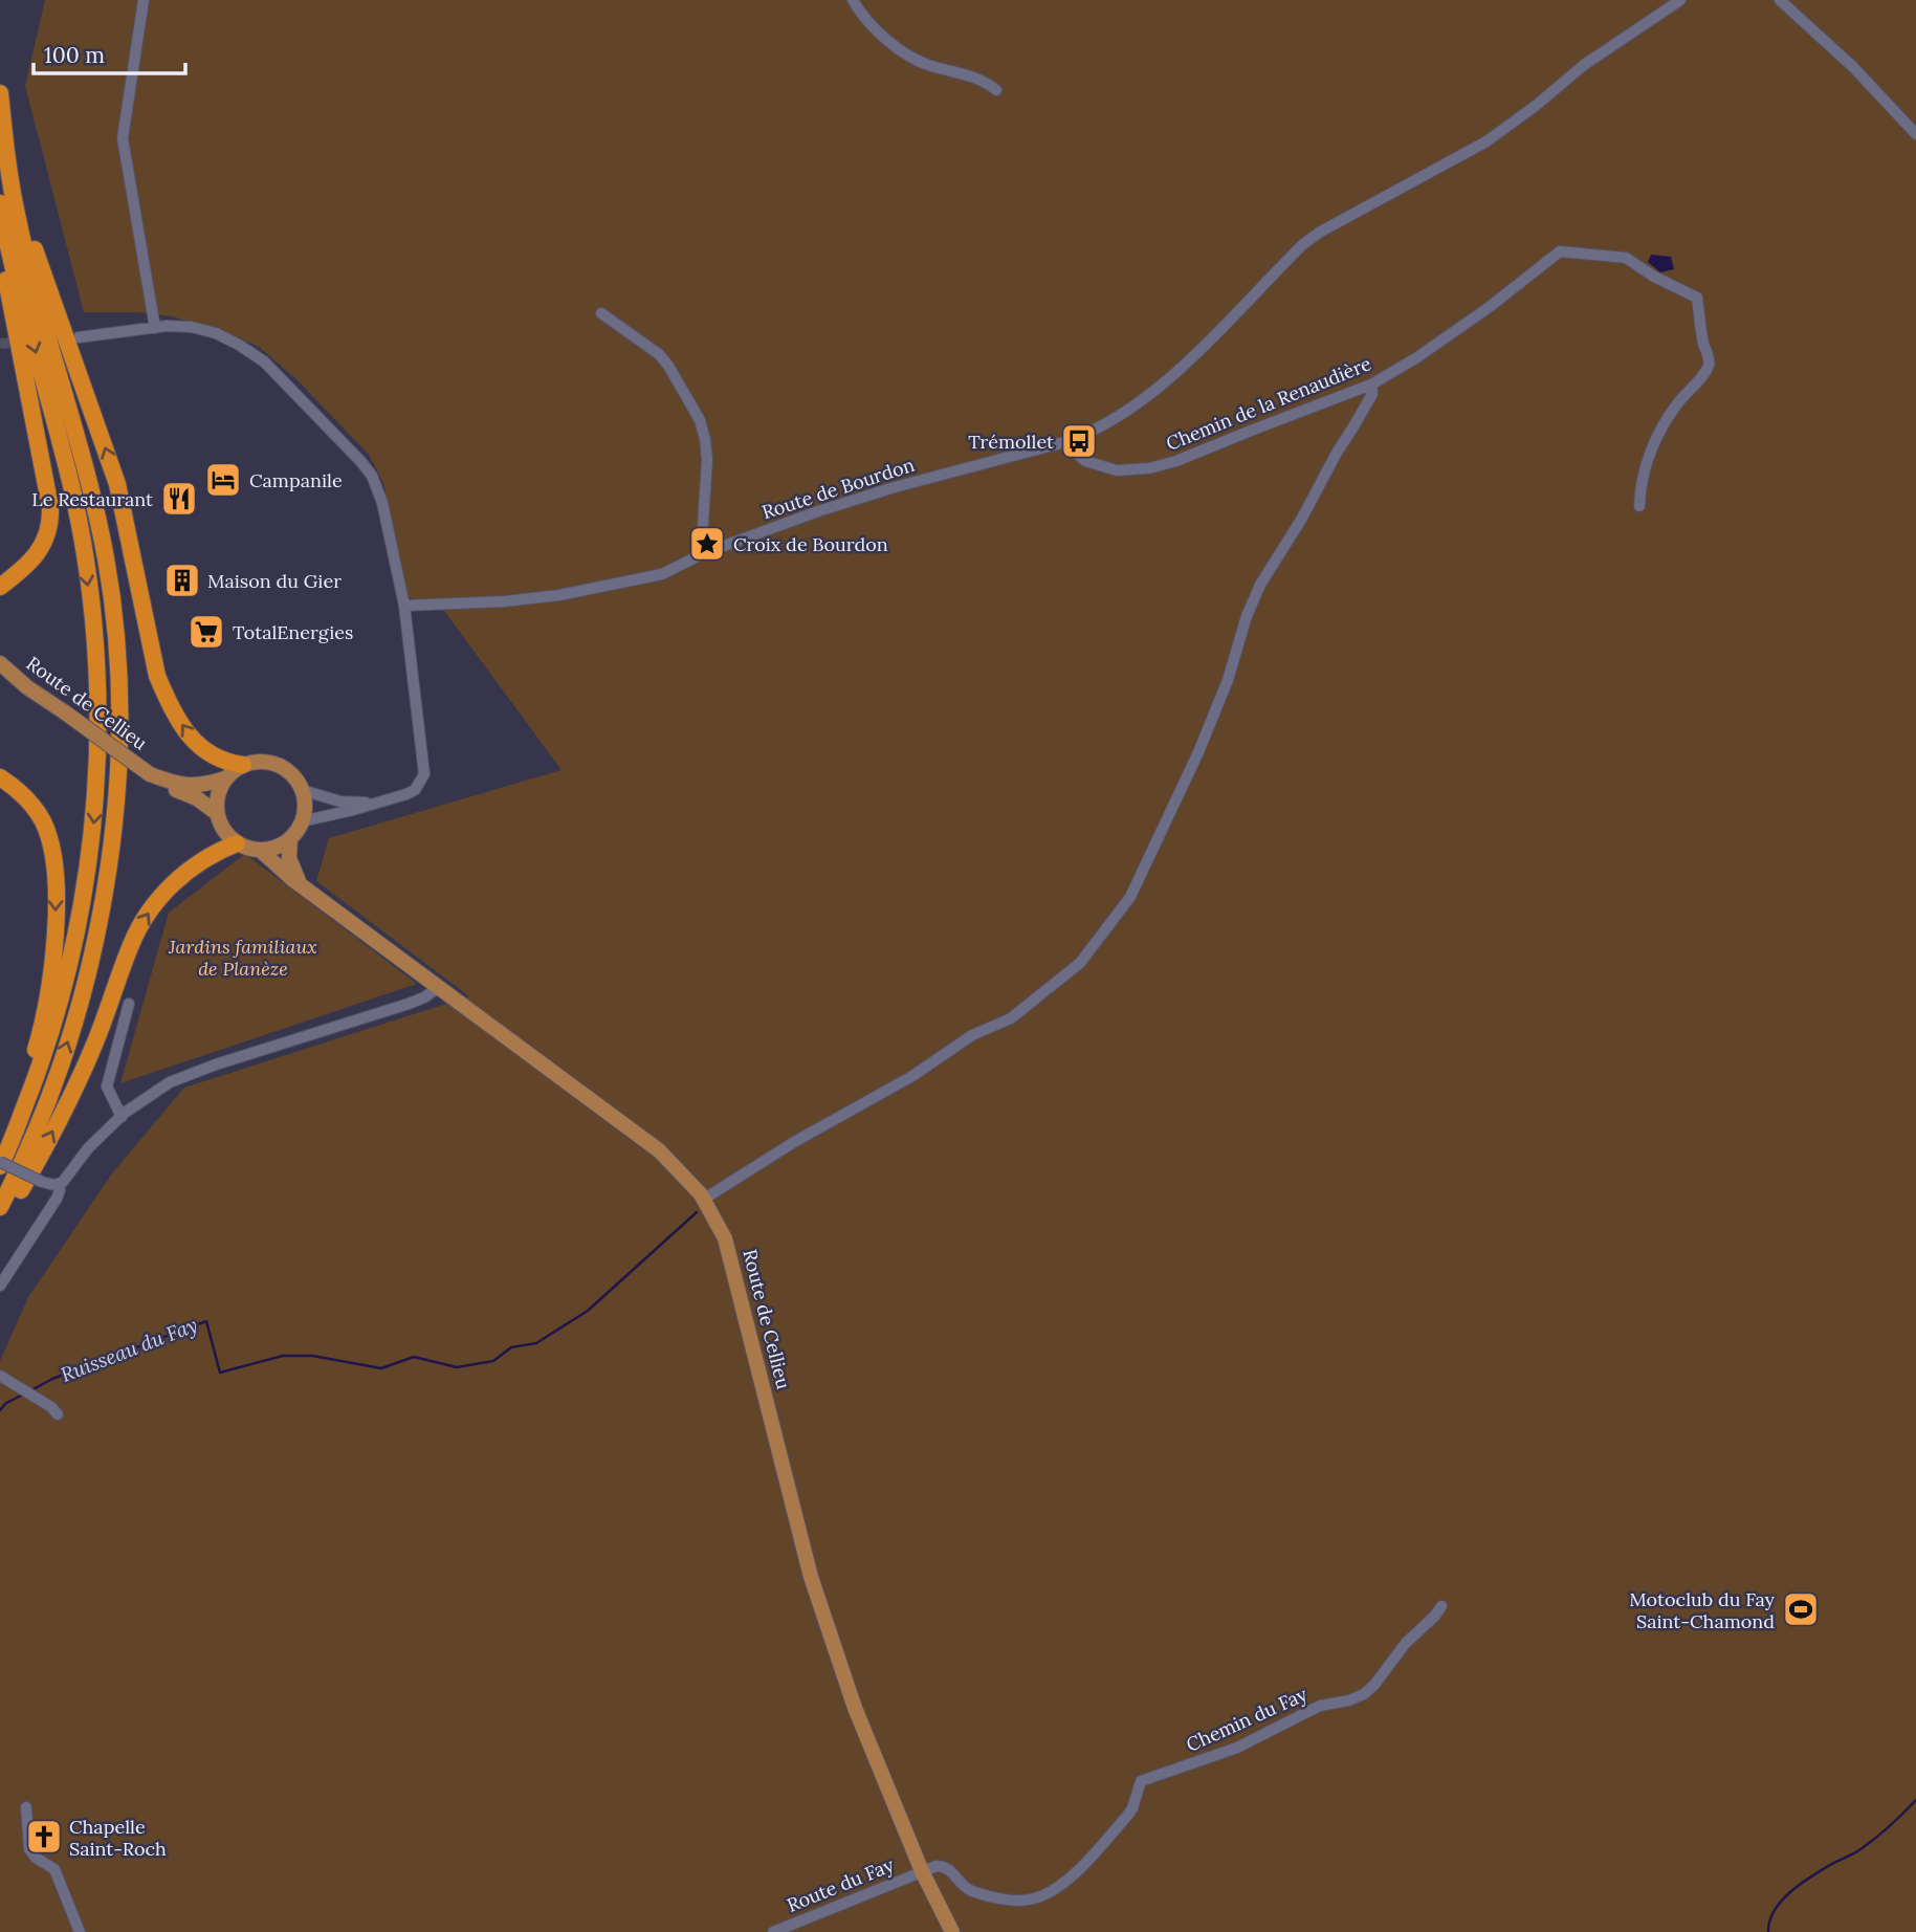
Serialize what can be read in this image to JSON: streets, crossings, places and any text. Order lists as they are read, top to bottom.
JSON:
{
  "streets": {
    "main road": ["Route de Cellieu"],
    "street": [
      "Chemin de la Renaudière",
      "Route de Bourdon",
      "Chemin du Fay",
      "Route du Fay"
    ]
  },
  "crossings": [
    ["Chemin de la Renaudière", "Route de Bourdon"],
    ["Route de Cellieu", "Chemin du Fay"],
    ["Route de Cellieu", "Route du Fay"],
    ["Chemin du Fay", "Route du Fay"]
  ],
  "water": ["Ruisseau du Fay"],
  "parks": ["Jardins familiaux de Planèze"],
  "places": {
    "bus stop": ["Trémollet"],
    "hotel": ["Campanile"],
    "restaurant": ["Le Restaurant"],
    "place": ["Croix de Bourdon"],
    "building": ["Maison du Gier"],
    "supermarket": ["TotalEnergies"],
    "sports": ["Motoclub du Fay Saint-Chamond"],
    "church": ["Chapelle Saint-Roch"]
  },
  "scale_bar": "100 m"
}
